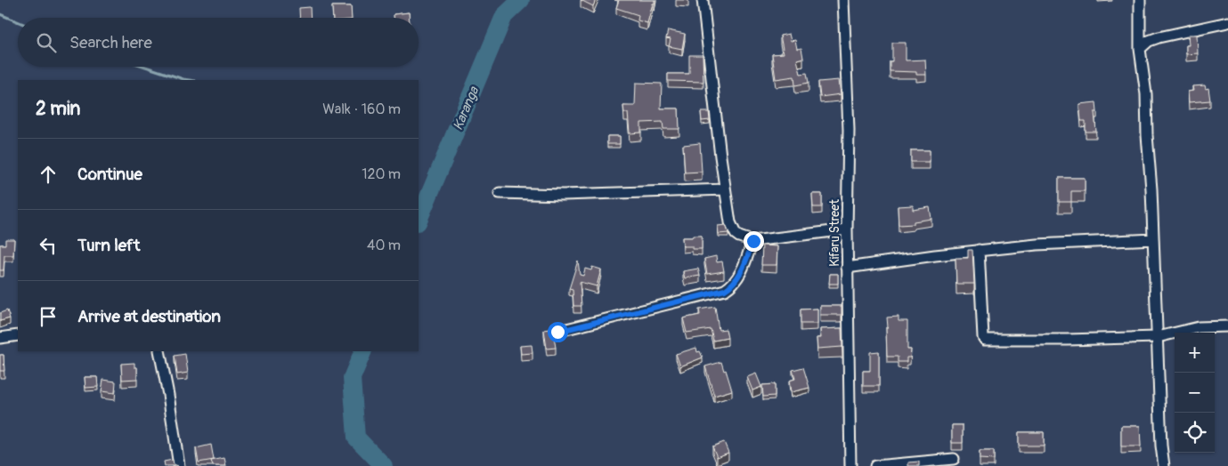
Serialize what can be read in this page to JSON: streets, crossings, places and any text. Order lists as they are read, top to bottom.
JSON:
{
  "streets": {
    "street": ["Kifaru Street"]
  },
  "water": ["Karanga"],
  "page": {
    "search": "Search here",
    "heading": ["2 min", "Walk · 160 m"],
    "list": [
      ["Continue", "120 m"],
      ["Turn left", "40 m"],
      "Arrive at destination"
    ],
    "map_buttons": ["+", "−"]
  }
}
